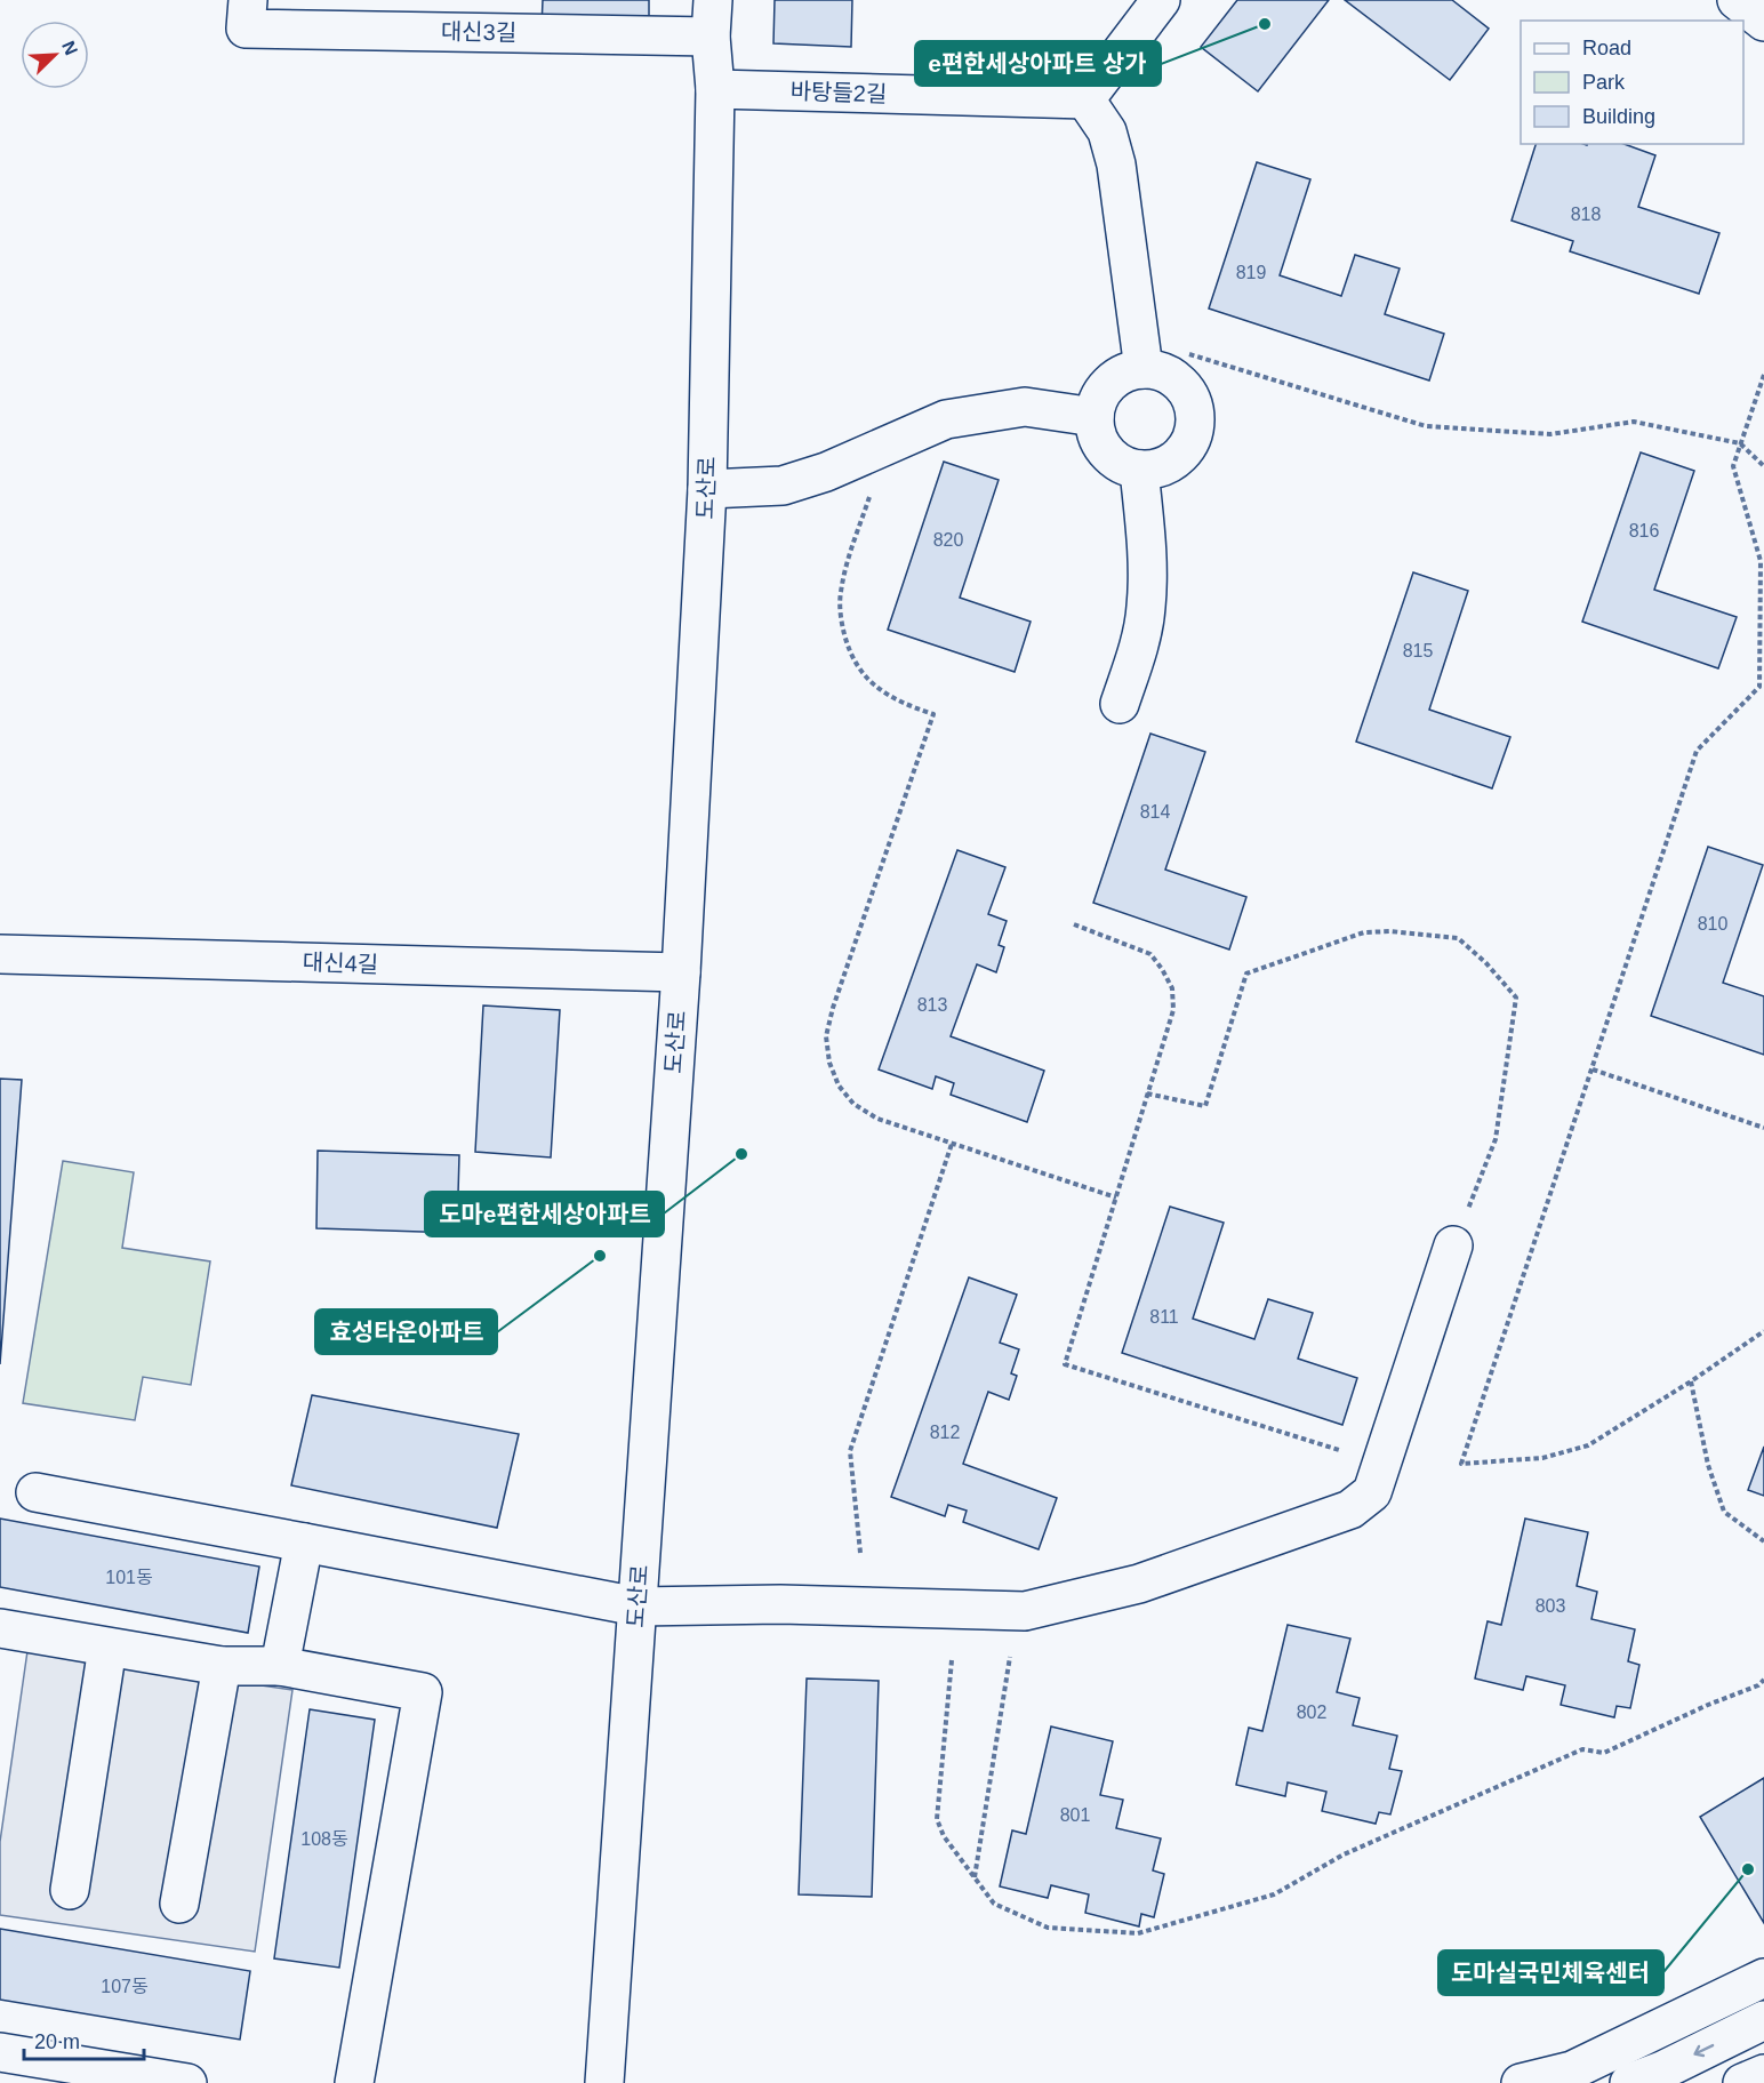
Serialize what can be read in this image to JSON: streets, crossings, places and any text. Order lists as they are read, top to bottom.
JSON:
{
  "streets": {
    "main road": [
      "대신3길",
      "바탕들2길",
      "도산로",
      "대신4길"
    ]
  },
  "crossings": [
    ["대신3길", "도산로"],
    ["바탕들2길", "도산로"],
    ["도산로", "대신4길"]
  ],
  "places": [
    "e편한세상아파트 상가",
    "도마e편한세상아파트",
    "효성타운아파트",
    "도마실국민체육센터"
  ],
  "house_numbers": [
    "818",
    "819",
    "816",
    "820",
    "815",
    "814",
    "810",
    "813",
    "811",
    "812",
    "101동",
    "803",
    "802",
    "801",
    "108동",
    "107동"
  ],
  "legend": ["Road", "Park", "Building"],
  "scale_bar": "20 m",
  "north": "top right"
}
